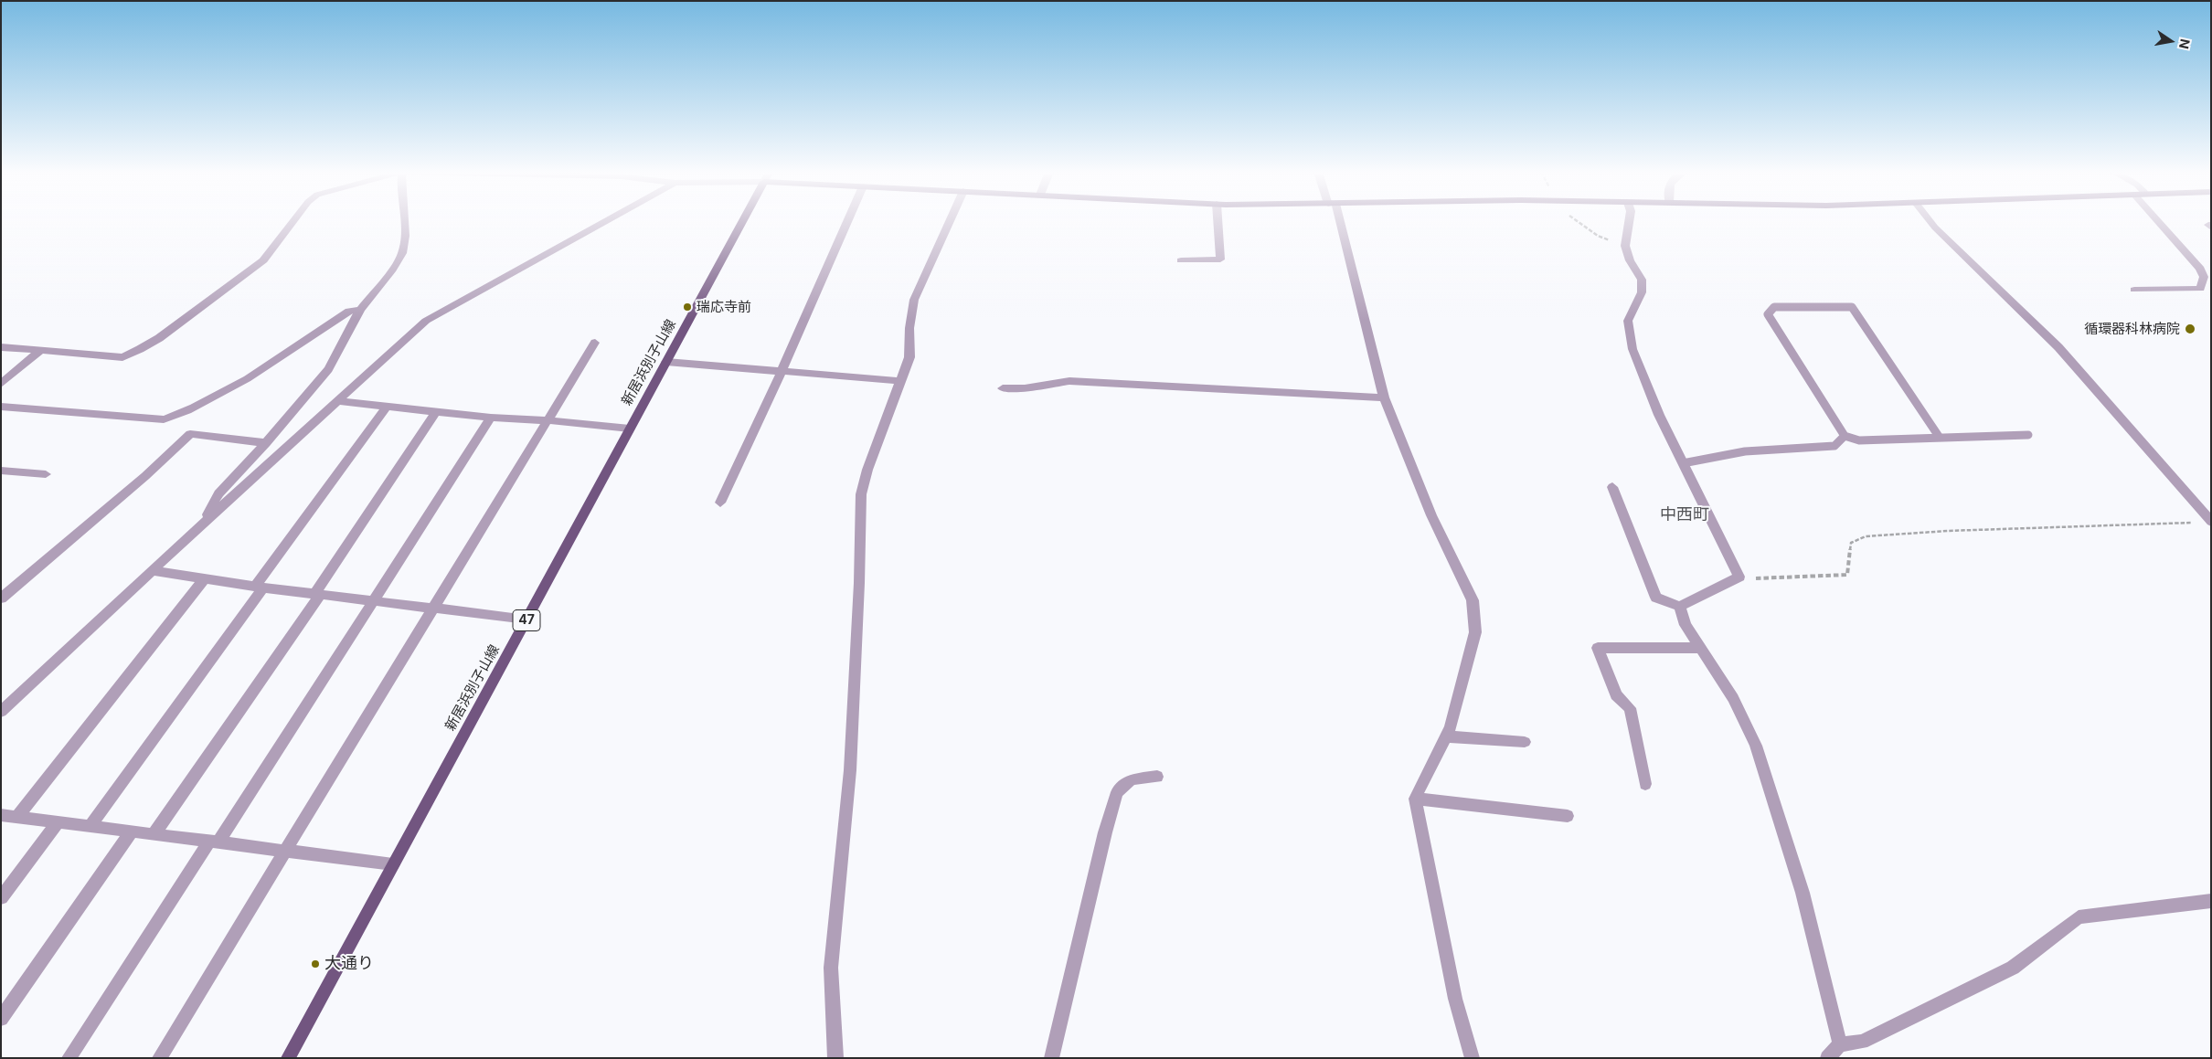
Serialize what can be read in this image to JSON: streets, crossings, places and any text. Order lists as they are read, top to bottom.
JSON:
{
  "streets": {
    "main road": ["新居浜別子山線", "47"]
  },
  "districts": ["中西町"],
  "places": ["瑞応寺前", "循環器科林病院", "大通り"],
  "north": "right"
}
